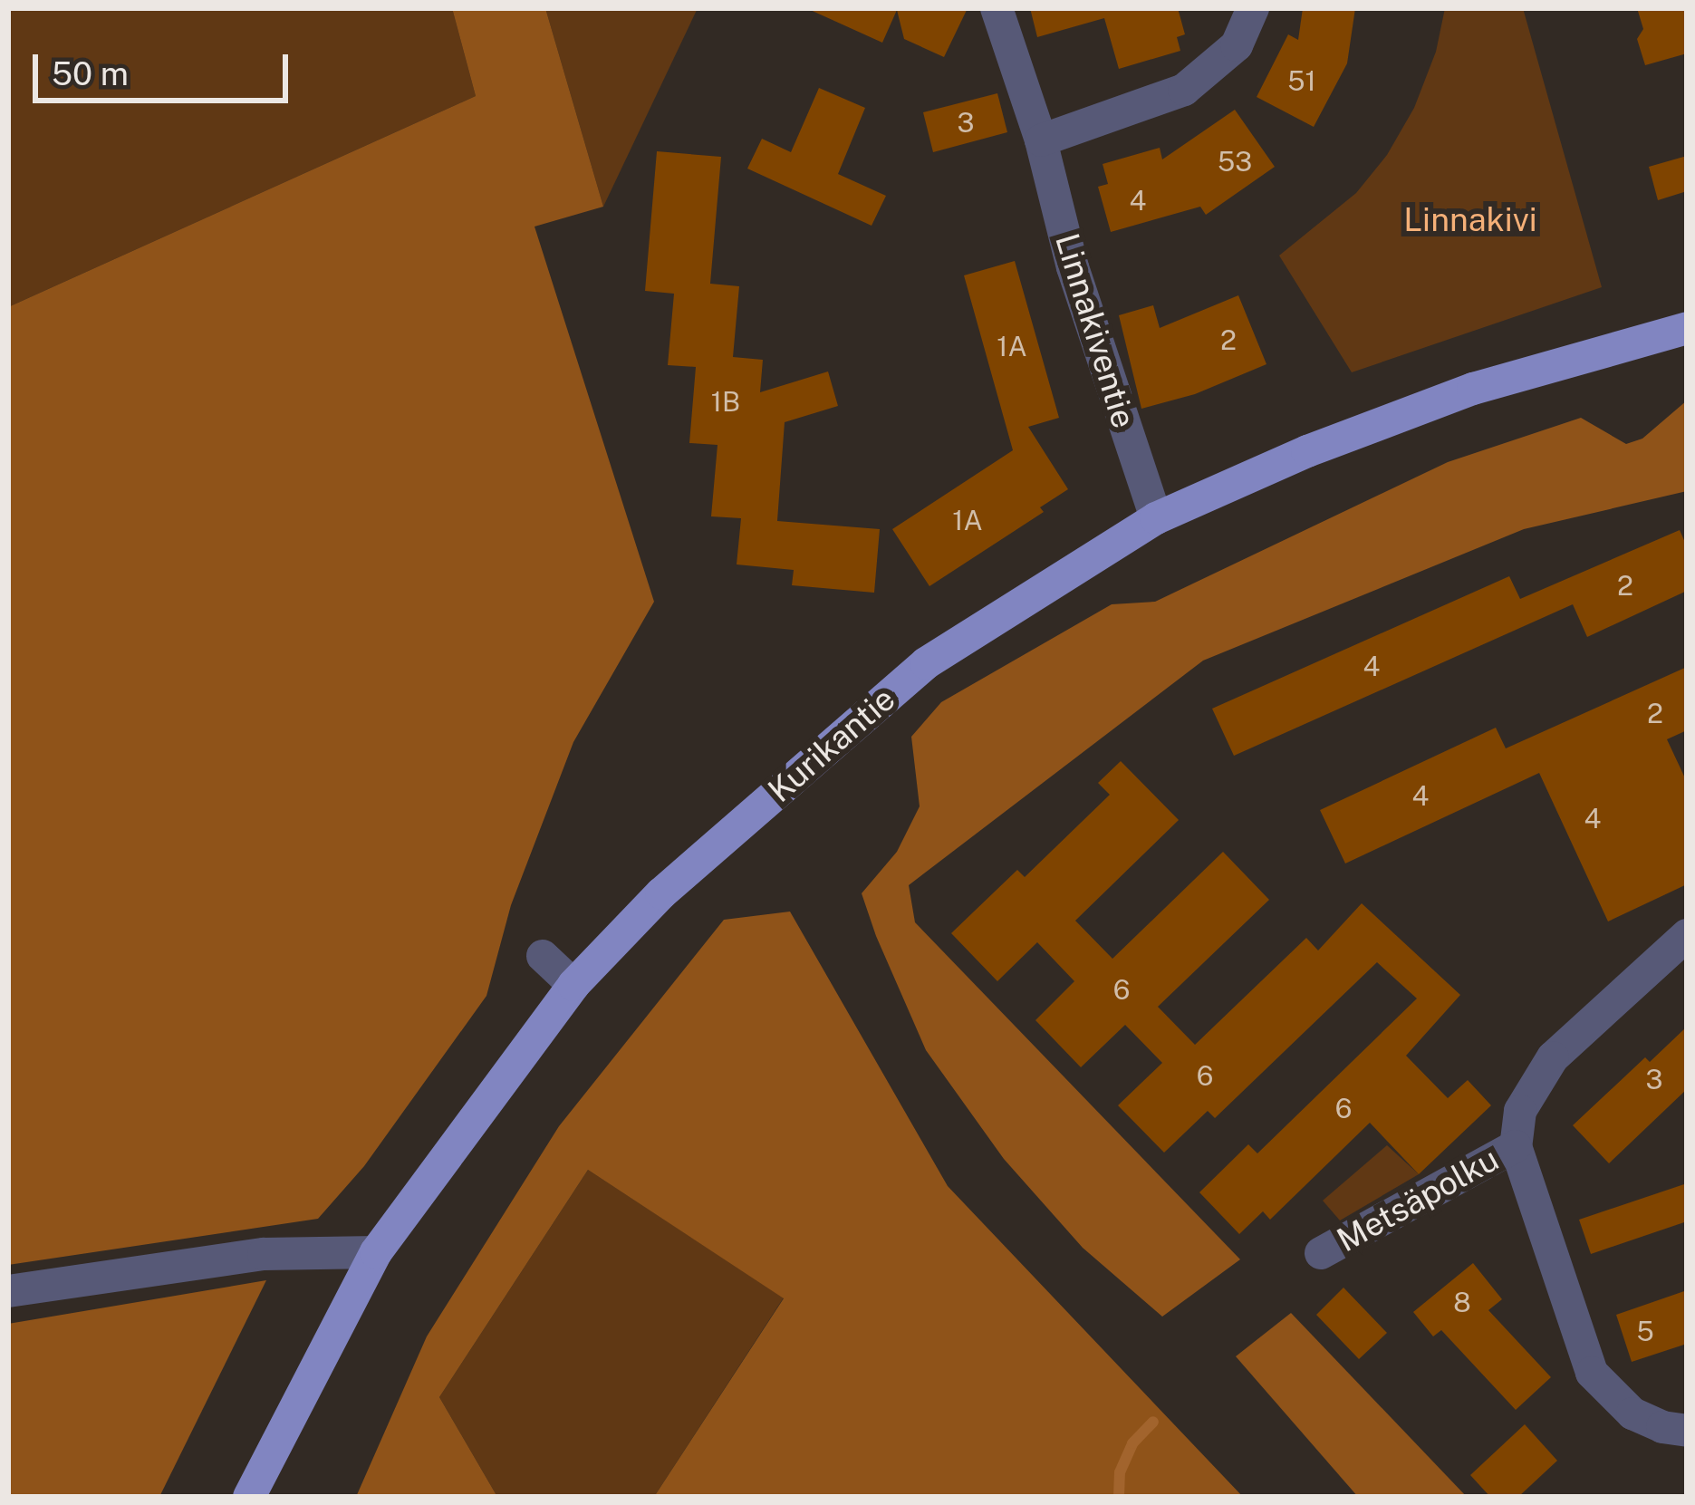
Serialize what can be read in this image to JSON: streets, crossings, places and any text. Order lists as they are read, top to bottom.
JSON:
{
  "streets": {
    "main road": ["Kurikantie"],
    "street": ["Linnakiventie", "Metsäpolku"]
  },
  "crossings": [
    ["Linnakiventie", "Kurikantie"]
  ],
  "parks": ["Linnakivi"],
  "house_numbers": [
    "51",
    "3",
    "53",
    "4",
    "2",
    "1A",
    "1B",
    "1A",
    "2",
    "4",
    "2",
    "4",
    "4",
    "6",
    "6",
    "3",
    "6",
    "8",
    "5"
  ],
  "scale_bar": "50 m"
}
